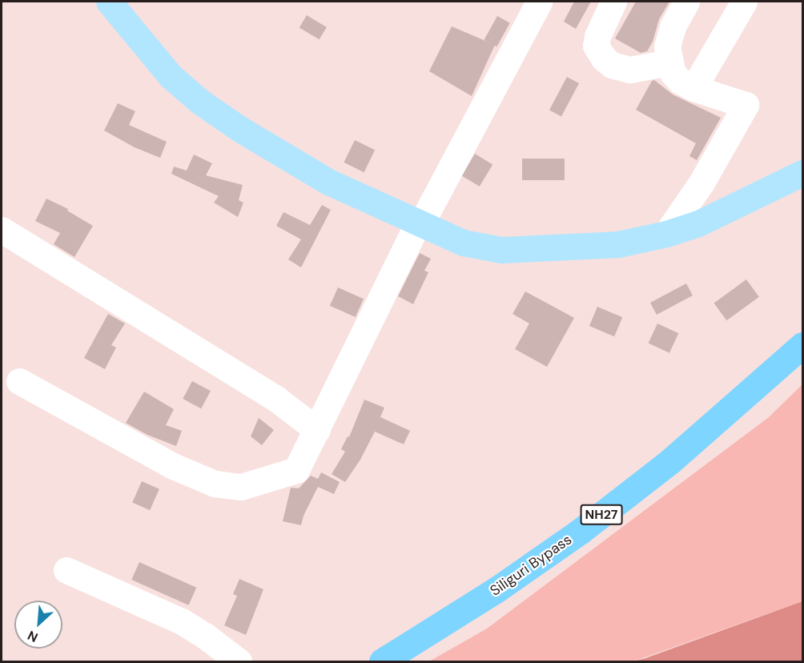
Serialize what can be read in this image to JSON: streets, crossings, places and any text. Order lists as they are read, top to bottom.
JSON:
{
  "streets": {
    "highway": ["NH27", "Siliguri Bypass"]
  },
  "north": "bottom left"
}
